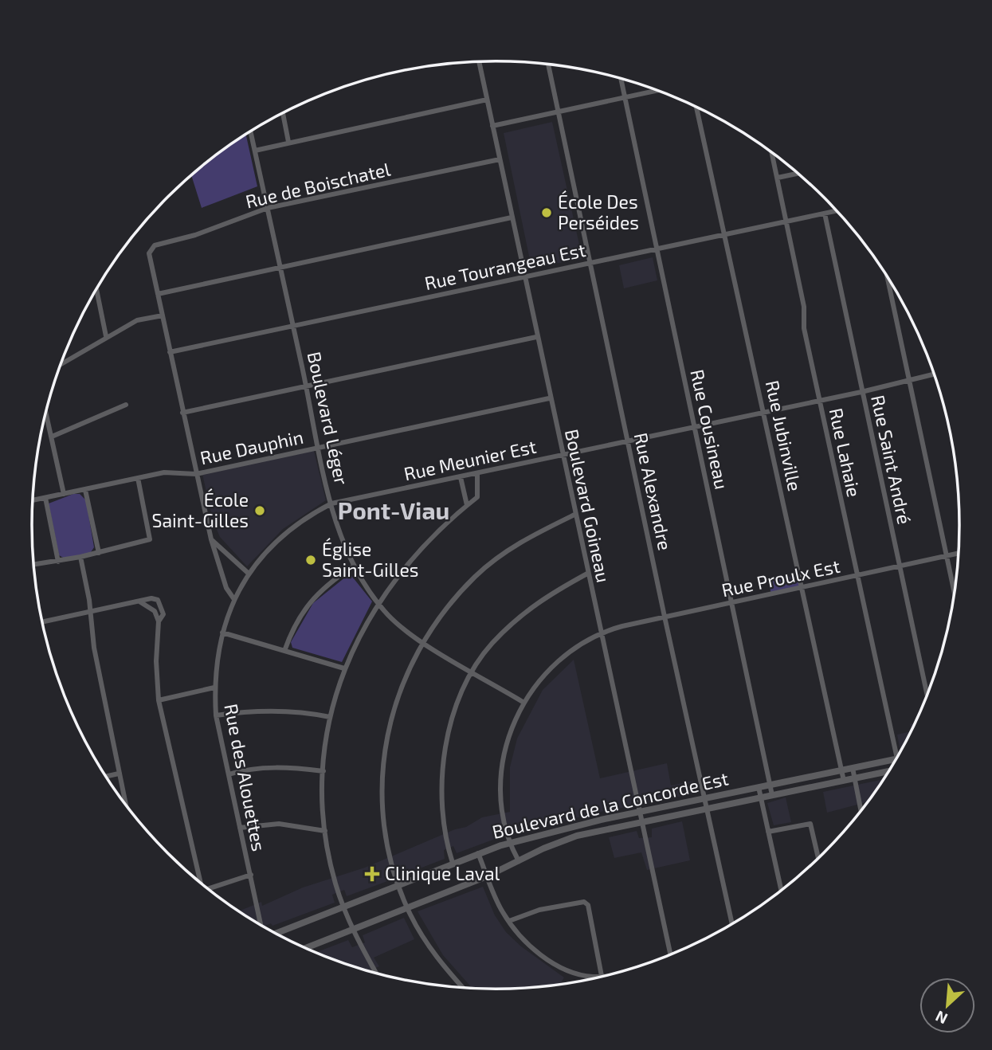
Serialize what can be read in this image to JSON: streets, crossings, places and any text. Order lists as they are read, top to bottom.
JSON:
{
  "streets": {
    "street": [
      "Rue de Boischatel",
      "Rue Tourangeau Est",
      "Boulevard Léger",
      "Rue Cousineau",
      "Rue Jubinville",
      "Rue Dauphin",
      "Rue Lahaie",
      "Rue Saint André",
      "Rue Meunier Est",
      "Rue Alexandre",
      "Boulevard Goineau",
      "Rue Proulx Est",
      "Rue des Alouettes",
      "Boulevard de la Concorde Est"
    ]
  },
  "crossings": [
    ["Rue de Boischatel", "Boulevard Léger"],
    ["Rue de Boischatel", "Boulevard Goineau"],
    ["Rue Tourangeau Est", "Boulevard Léger"],
    ["Rue Tourangeau Est", "Rue Cousineau"],
    ["Rue Tourangeau Est", "Rue Jubinville"],
    ["Rue Tourangeau Est", "Rue Lahaie"],
    ["Rue Tourangeau Est", "Rue Saint André"],
    ["Rue Tourangeau Est", "Rue Alexandre"],
    ["Rue Tourangeau Est", "Boulevard Goineau"],
    ["Boulevard Léger", "Rue Dauphin"],
    ["Boulevard Léger", "Rue Meunier Est"],
    ["Boulevard Léger", "Rue Proulx Est"],
    ["Boulevard Léger", "Rue des Alouettes"],
    ["Rue Cousineau", "Rue Meunier Est"],
    ["Rue Cousineau", "Rue Proulx Est"],
    ["Rue Cousineau", "Boulevard de la Concorde Est"],
    ["Rue Jubinville", "Rue Meunier Est"],
    ["Rue Jubinville", "Rue Proulx Est"],
    ["Rue Jubinville", "Boulevard de la Concorde Est"],
    ["Rue Dauphin", "Boulevard Goineau"],
    ["Rue Lahaie", "Rue Meunier Est"],
    ["Rue Lahaie", "Rue Proulx Est"],
    ["Rue Lahaie", "Boulevard de la Concorde Est"],
    ["Rue Saint André", "Rue Meunier Est"],
    ["Rue Saint André", "Rue Proulx Est"],
    ["Rue Meunier Est", "Rue Alexandre"],
    ["Rue Meunier Est", "Boulevard Goineau"],
    ["Rue Meunier Est", "Rue des Alouettes"],
    ["Rue Alexandre", "Rue Proulx Est"],
    ["Rue Alexandre", "Boulevard de la Concorde Est"],
    ["Boulevard Goineau", "Rue Proulx Est"],
    ["Boulevard Goineau", "Boulevard de la Concorde Est"],
    ["Rue Proulx Est", "Boulevard de la Concorde Est"]
  ],
  "districts": ["Pont-Viau"],
  "places": {
    "other": ["École Des Perséides", "École Saint-Gilles", "Église Saint-Gilles"],
    "health": ["Clinique Laval"]
  },
  "north": "bottom left"
}
